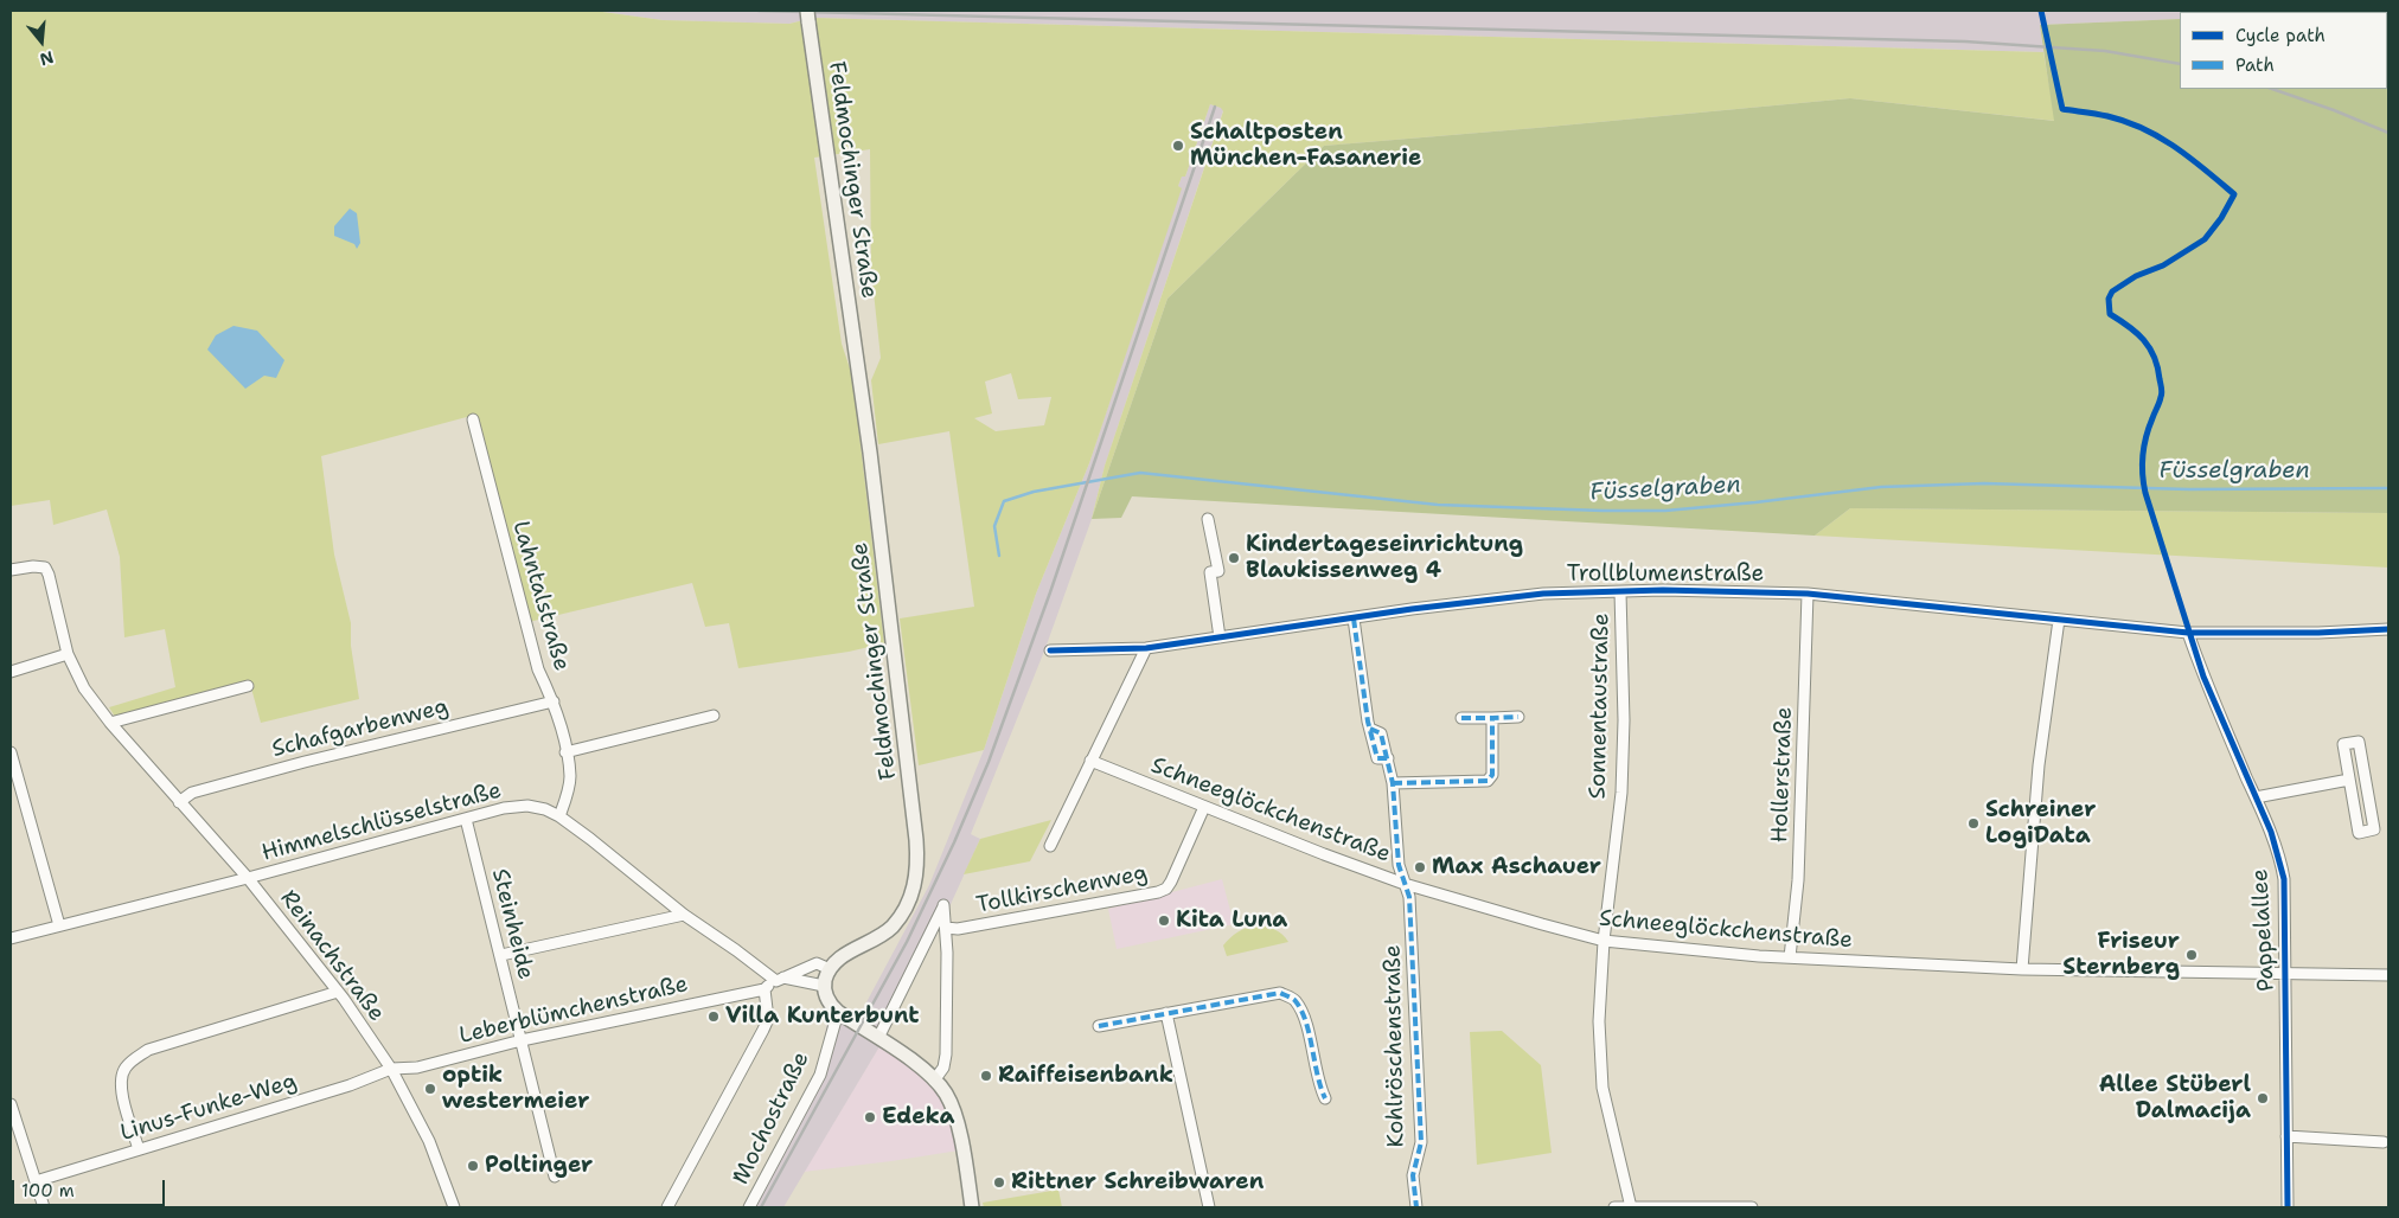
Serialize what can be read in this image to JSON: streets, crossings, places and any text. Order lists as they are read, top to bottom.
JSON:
{
  "streets": {
    "main road": ["Feldmochinger Straße"],
    "street": [
      "Trollblumenstraße",
      "Lahntalstraße",
      "Sonnentaustraße",
      "Schafgarbenweg",
      "Hollerstraße",
      "Schneeglöckchenstraße",
      "Himmelschlüsselstraße",
      "Tollkirschenweg",
      "Steinheide",
      "Pappelallee",
      "Reinachstraße",
      "Leberblümchenstraße",
      "Kohlröschenstraße",
      "Linus-Funke-Weg",
      "Mochostraße"
    ]
  },
  "crossings": [
    ["Feldmochinger Straße", "Leberblümchenstraße"],
    ["Trollblumenstraße", "Sonnentaustraße"],
    ["Trollblumenstraße", "Hollerstraße"],
    ["Trollblumenstraße", "Pappelallee"],
    ["Trollblumenstraße", "Kohlröschenstraße"],
    ["Lahntalstraße", "Schafgarbenweg"],
    ["Lahntalstraße", "Himmelschlüsselstraße"],
    ["Sonnentaustraße", "Schneeglöckchenstraße"],
    ["Schafgarbenweg", "Reinachstraße"],
    ["Hollerstraße", "Schneeglöckchenstraße"],
    ["Schneeglöckchenstraße", "Tollkirschenweg"],
    ["Schneeglöckchenstraße", "Pappelallee"],
    ["Schneeglöckchenstraße", "Kohlröschenstraße"],
    ["Himmelschlüsselstraße", "Steinheide"],
    ["Himmelschlüsselstraße", "Reinachstraße"],
    ["Himmelschlüsselstraße", "Leberblümchenstraße"],
    ["Steinheide", "Leberblümchenstraße"],
    ["Reinachstraße", "Leberblümchenstraße"],
    ["Reinachstraße", "Linus-Funke-Weg"],
    ["Leberblümchenstraße", "Linus-Funke-Weg"]
  ],
  "water": ["Füsselgraben"],
  "places": [
    "Schaltposten München-Fasanerie",
    "Kindertageseinrichtung Blaukissenweg 4",
    "Schreiner LogiData",
    "Max Aschauer",
    "Kita Luna",
    "Friseur Sternberg",
    "Villa Kunterbunt",
    "Raiffeisenbank",
    "optik westermeier",
    "Allee Stüberl Dalmacija",
    "Edeka",
    "Poltinger",
    "Rittner Schreibwaren"
  ],
  "legend": ["Cycle path", "Path"],
  "scale_bar": "100 m",
  "north": "bottom"
}
